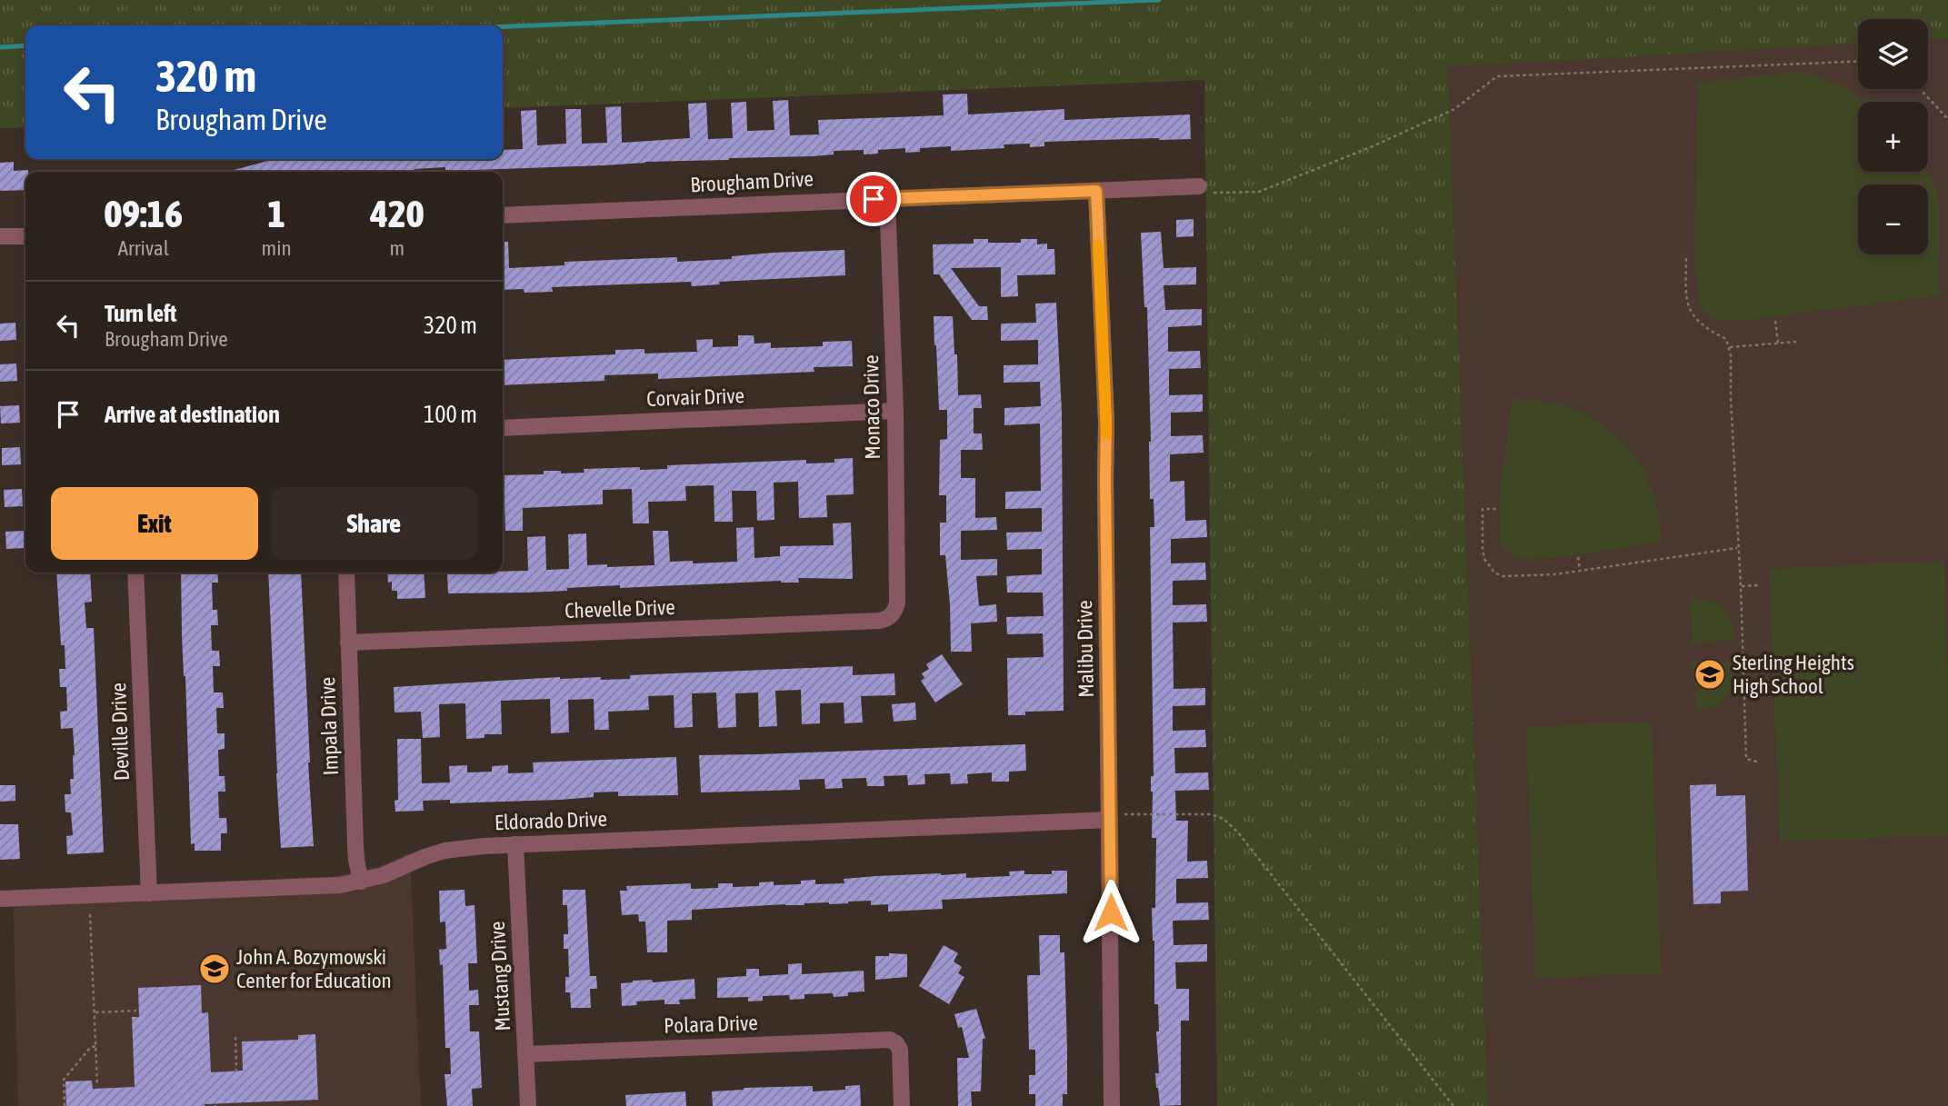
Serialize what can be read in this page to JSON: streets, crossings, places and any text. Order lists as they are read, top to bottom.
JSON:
{
  "streets": {
    "street": [
      "Brougham Drive",
      "Corvair Drive",
      "Monaco Drive",
      "Chevelle Drive",
      "Malibu Drive",
      "Impala Drive",
      "Deville Drive",
      "Eldorado Drive",
      "Mustang Drive",
      "Polara Drive"
    ]
  },
  "crossings": [
    ["Brougham Drive", "Monaco Drive"],
    ["Brougham Drive", "Malibu Drive"],
    ["Corvair Drive", "Monaco Drive"],
    ["Monaco Drive", "Chevelle Drive"],
    ["Chevelle Drive", "Impala Drive"],
    ["Malibu Drive", "Eldorado Drive"],
    ["Impala Drive", "Eldorado Drive"],
    ["Deville Drive", "Eldorado Drive"],
    ["Eldorado Drive", "Mustang Drive"],
    ["Mustang Drive", "Polara Drive"]
  ],
  "places": {
    "school or university": ["Sterling Heights High School", "John A. Bozymowski Center for Education"]
  },
  "page": {
    "map_buttons": ["+", "−"],
    "turn": ["320 m", "Brougham Drive"],
    "eta": [
      "09:16",
      "Arrival",
      "1",
      "min",
      "420",
      "m"
    ],
    "list": [
      {
        "name": "Turn left",
        "note": "Brougham Drive",
        "value": "320 m"
      },
      {
        "name": "Arrive at destination",
        "value": "100 m"
      }
    ],
    "buttons": ["Exit", "Share"]
  }
}
